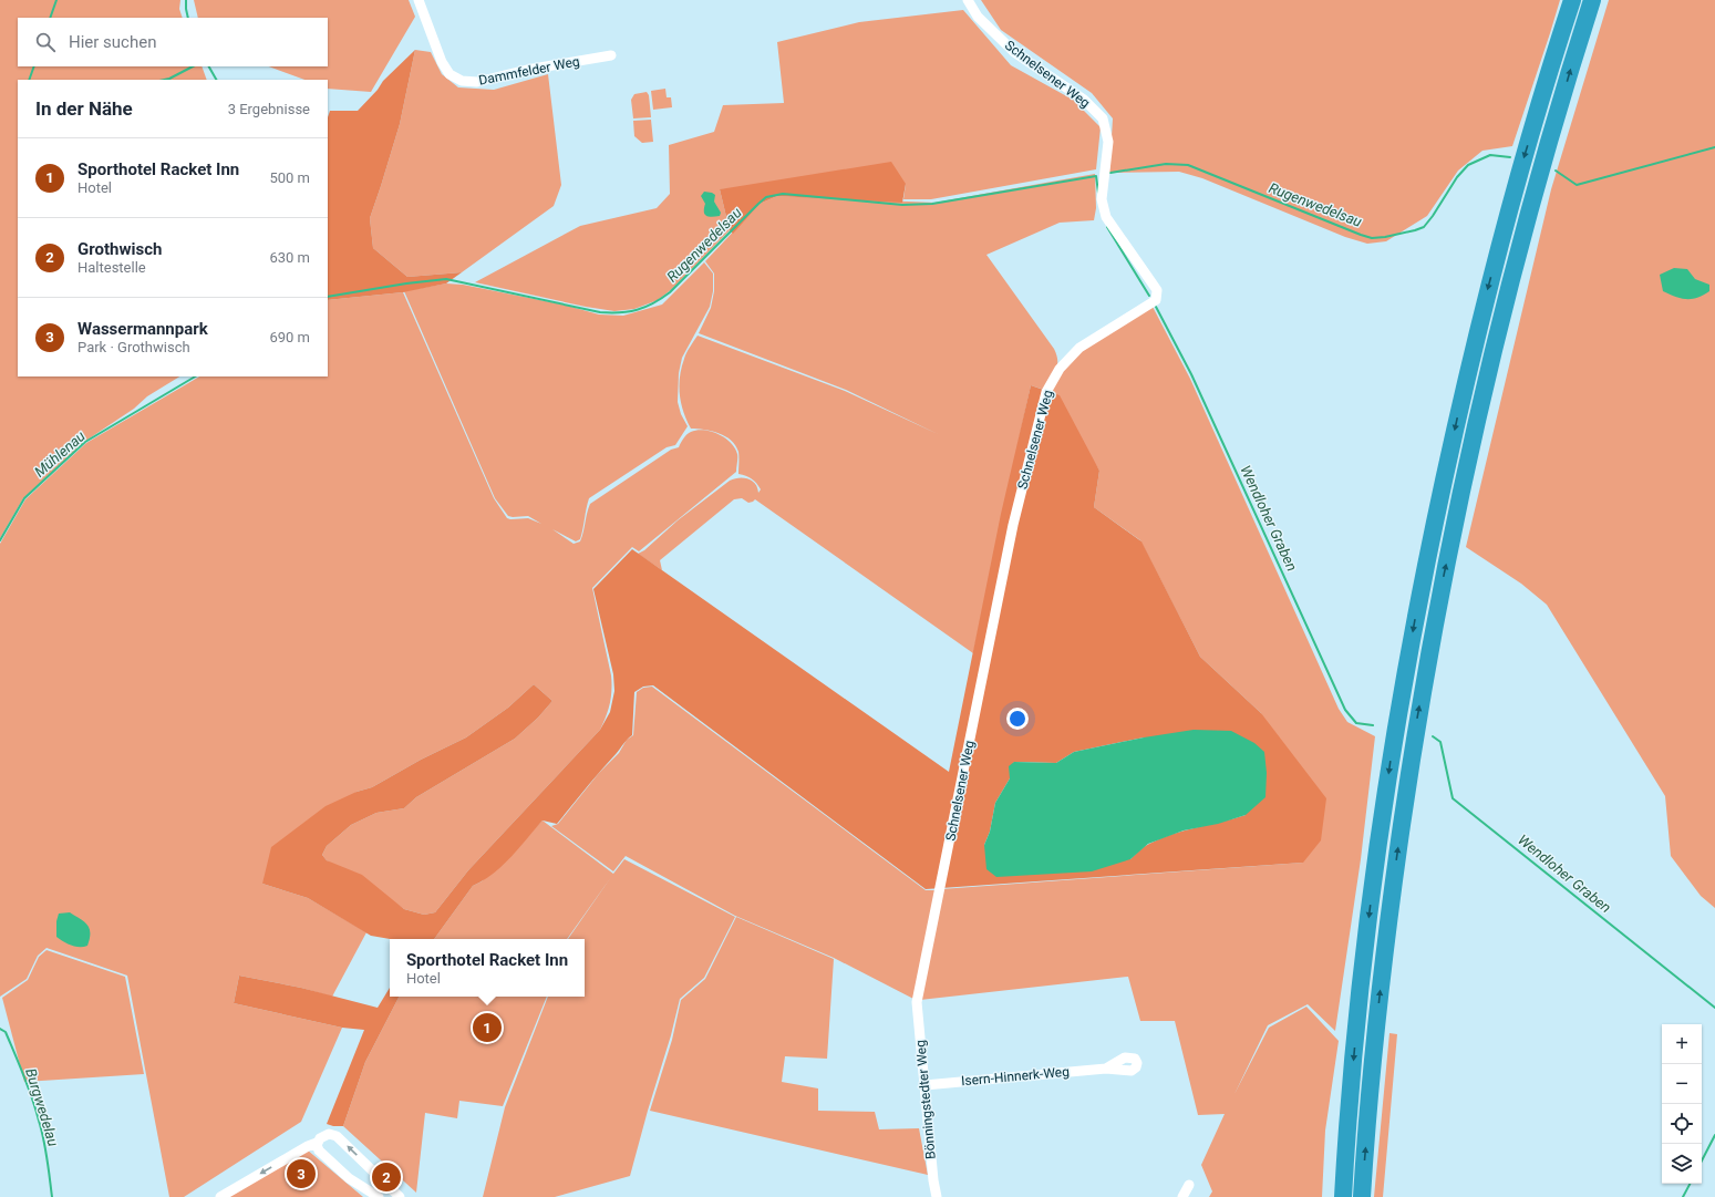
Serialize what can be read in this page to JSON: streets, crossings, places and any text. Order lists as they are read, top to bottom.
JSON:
{
  "streets": {
    "street": [
      "Dammfelder Weg",
      "Schnelsener Weg",
      "Isern-Hinnerk-Weg",
      "Bönningstedter Weg"
    ]
  },
  "crossings": [
    ["Schnelsener Weg", "Bönningstedter Weg"],
    ["Isern-Hinnerk-Weg", "Bönningstedter Weg"]
  ],
  "water": [
    "Rugenwedelsau",
    "Mühlenau",
    "Wendloher Graben",
    "Burgwedelau"
  ],
  "page": {
    "search": "Hier suchen",
    "heading": ["In der Nähe", "3 Ergebnisse"],
    "list": [
      {
        "mark": "1",
        "name": "Sporthotel Racket Inn",
        "note": "Hotel",
        "value": "500 m"
      },
      {
        "mark": "2",
        "name": "Grothwisch",
        "note": "Haltestelle",
        "value": "630 m"
      },
      {
        "mark": "3",
        "name": "Wassermannpark",
        "note": "Park · Grothwisch",
        "value": "690 m"
      }
    ],
    "popup": ["Sporthotel Racket Inn", "Hotel"],
    "pins": ["1", "3", "2"],
    "map_buttons": ["+", "−"]
  }
}
